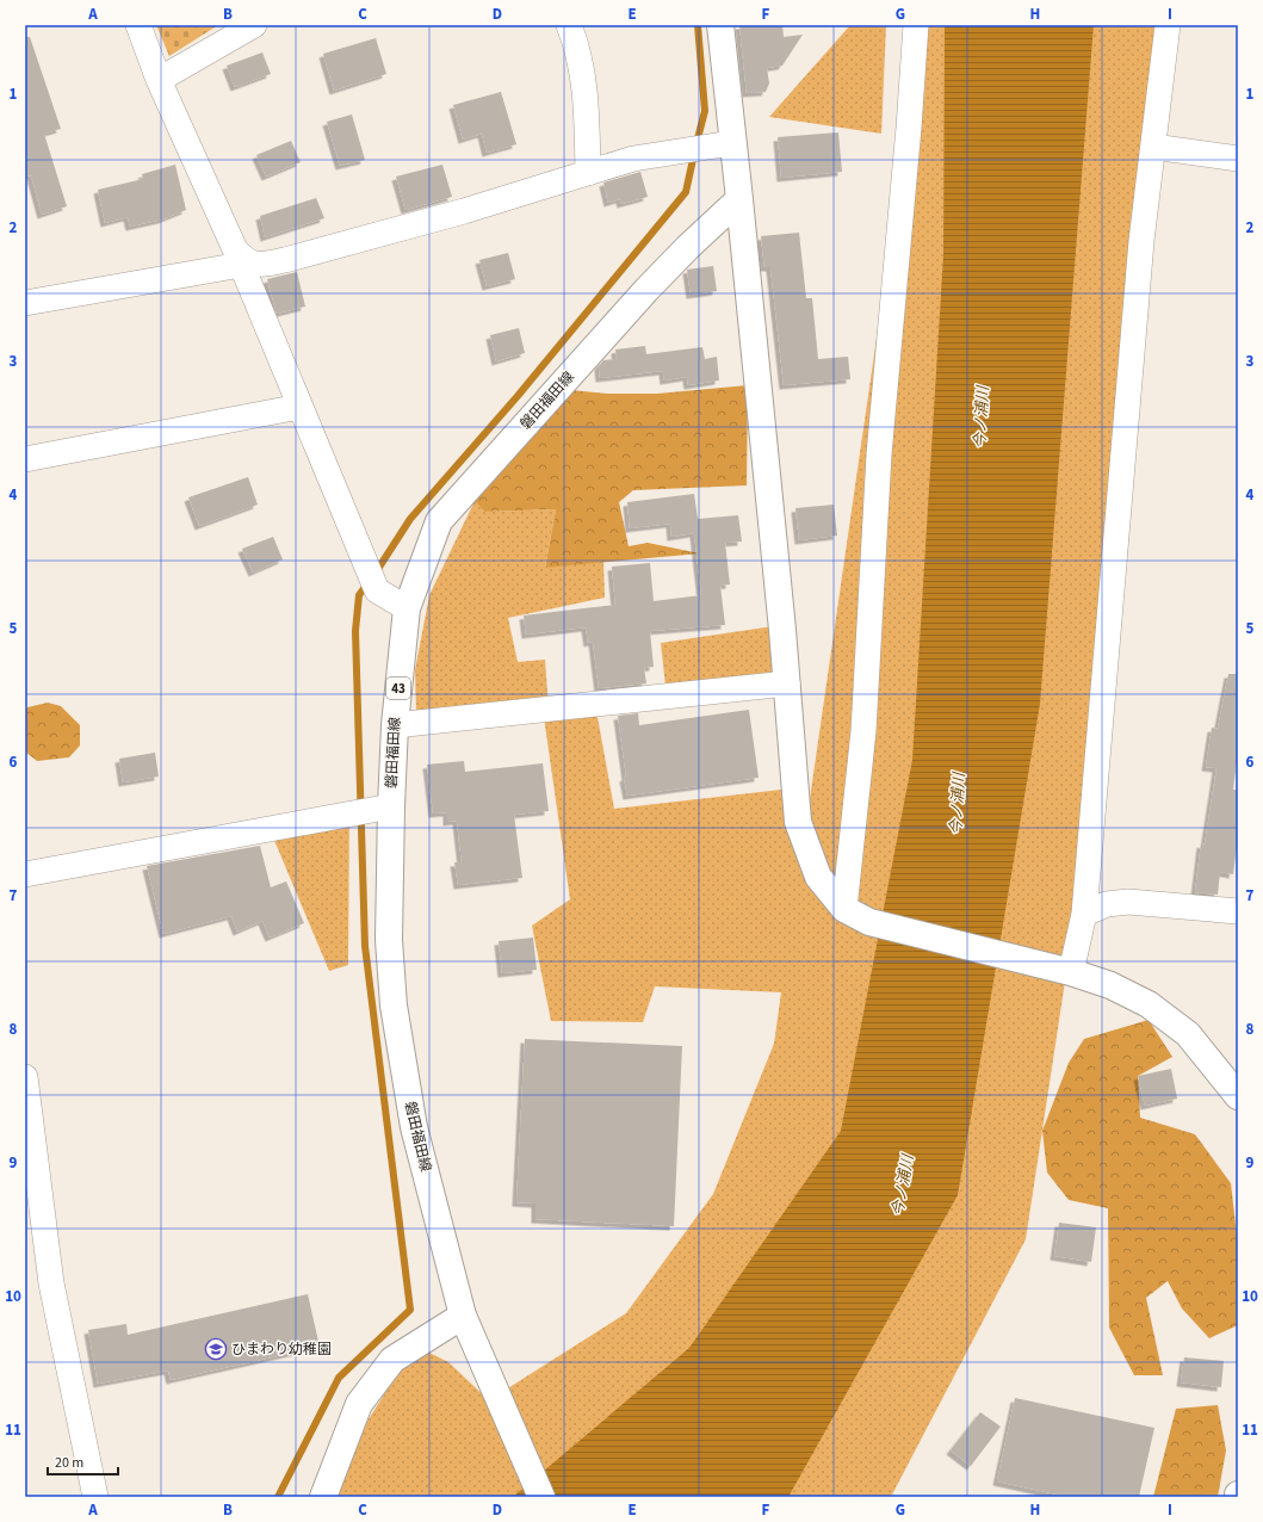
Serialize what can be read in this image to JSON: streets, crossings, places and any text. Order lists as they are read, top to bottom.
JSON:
{
  "streets": {
    "main road": ["磐田福田線", "43"]
  },
  "water": ["今ノ浦川"],
  "places": {
    "school or university": ["ひまわり幼稚園"]
  },
  "scale_bar": "20 m",
  "grid": {
    "columns": [
      "A",
      "B",
      "C",
      "D",
      "E",
      "F",
      "G",
      "H",
      "I"
    ],
    "rows": [
      "1",
      "2",
      "3",
      "4",
      "5",
      "6",
      "7",
      "8",
      "9",
      "10",
      "11"
    ]
  }
}
